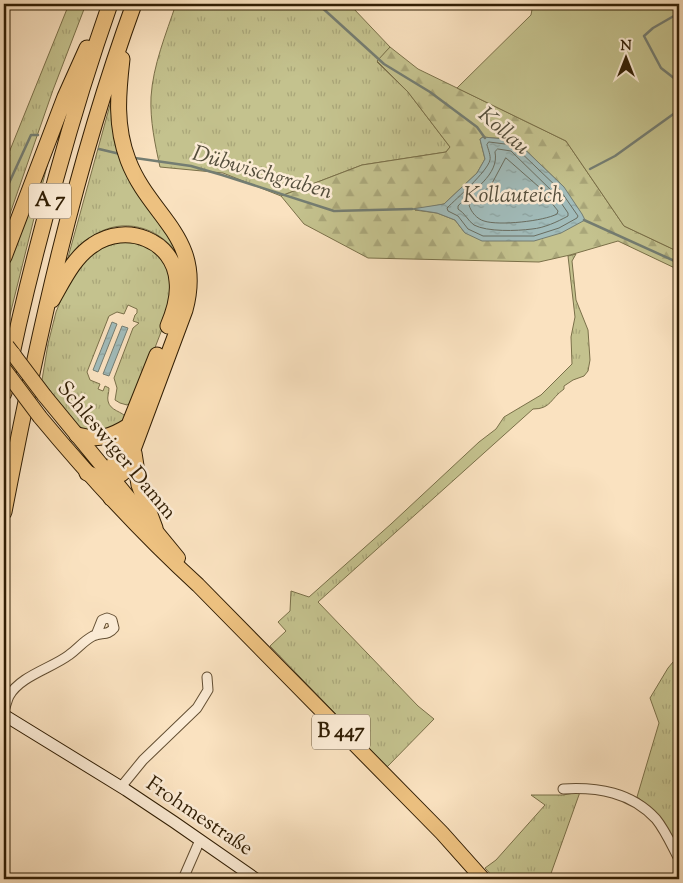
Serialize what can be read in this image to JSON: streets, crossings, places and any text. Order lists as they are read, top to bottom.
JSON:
{
  "streets": {
    "highway": ["A 7"],
    "main road": ["Schleswiger Damm", "B 447"],
    "street": ["Frohmestraße"]
  },
  "water": ["Kollau", "Dübwischgraben", "Kollauteich"],
  "north": "top"
}
